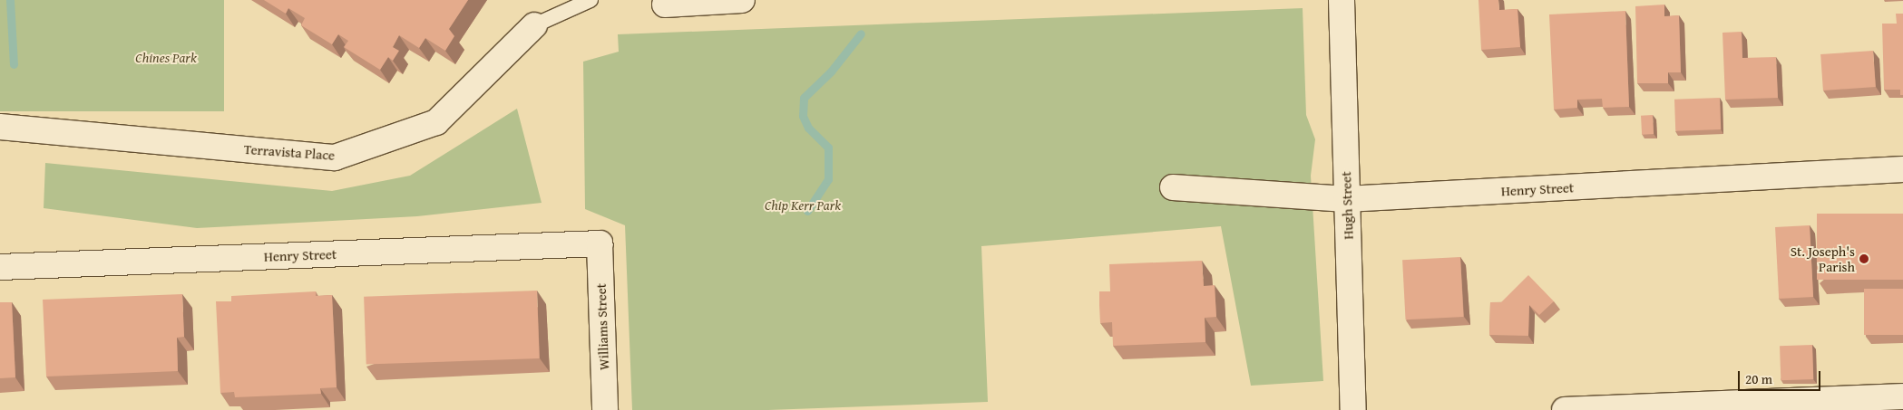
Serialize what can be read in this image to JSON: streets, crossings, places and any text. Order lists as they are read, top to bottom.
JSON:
{
  "streets": {
    "street": [
      "Terravista Place",
      "Henry Street",
      "Hugh Street",
      "Williams Street"
    ]
  },
  "crossings": [
    ["Henry Street", "Hugh Street"],
    ["Henry Street", "Williams Street"]
  ],
  "parks": ["Chines Park", "Chip Kerr Park"],
  "places": ["St. Joseph's Parish"],
  "scale_bar": "20 m"
}
